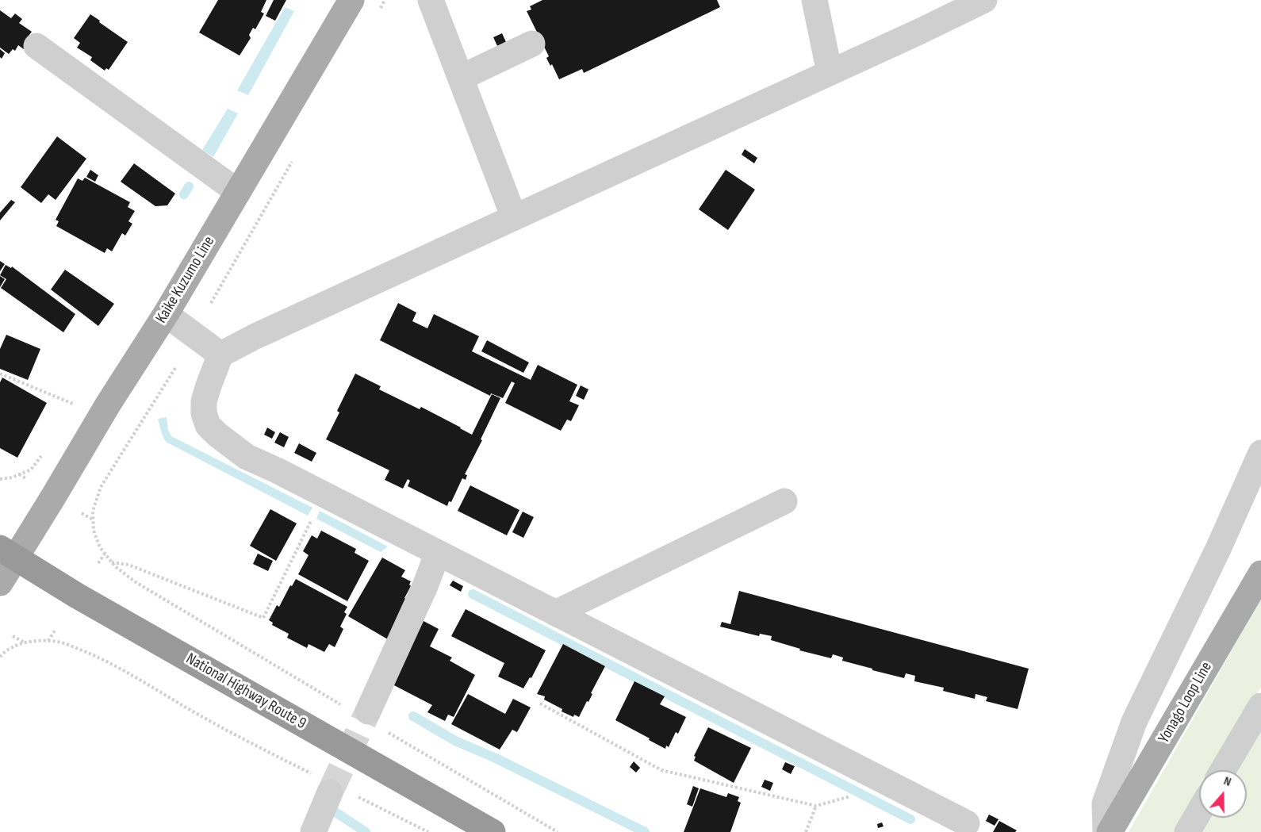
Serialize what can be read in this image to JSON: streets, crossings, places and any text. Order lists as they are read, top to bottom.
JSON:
{
  "streets": {
    "highway": ["National Highway Route 9"],
    "main road": ["Kaike Kuzumo Line", "Yonago Loop Line"]
  },
  "crossings": [
    ["Kaike Kuzumo Line", "National Highway Route 9"]
  ],
  "north": "top"
}
